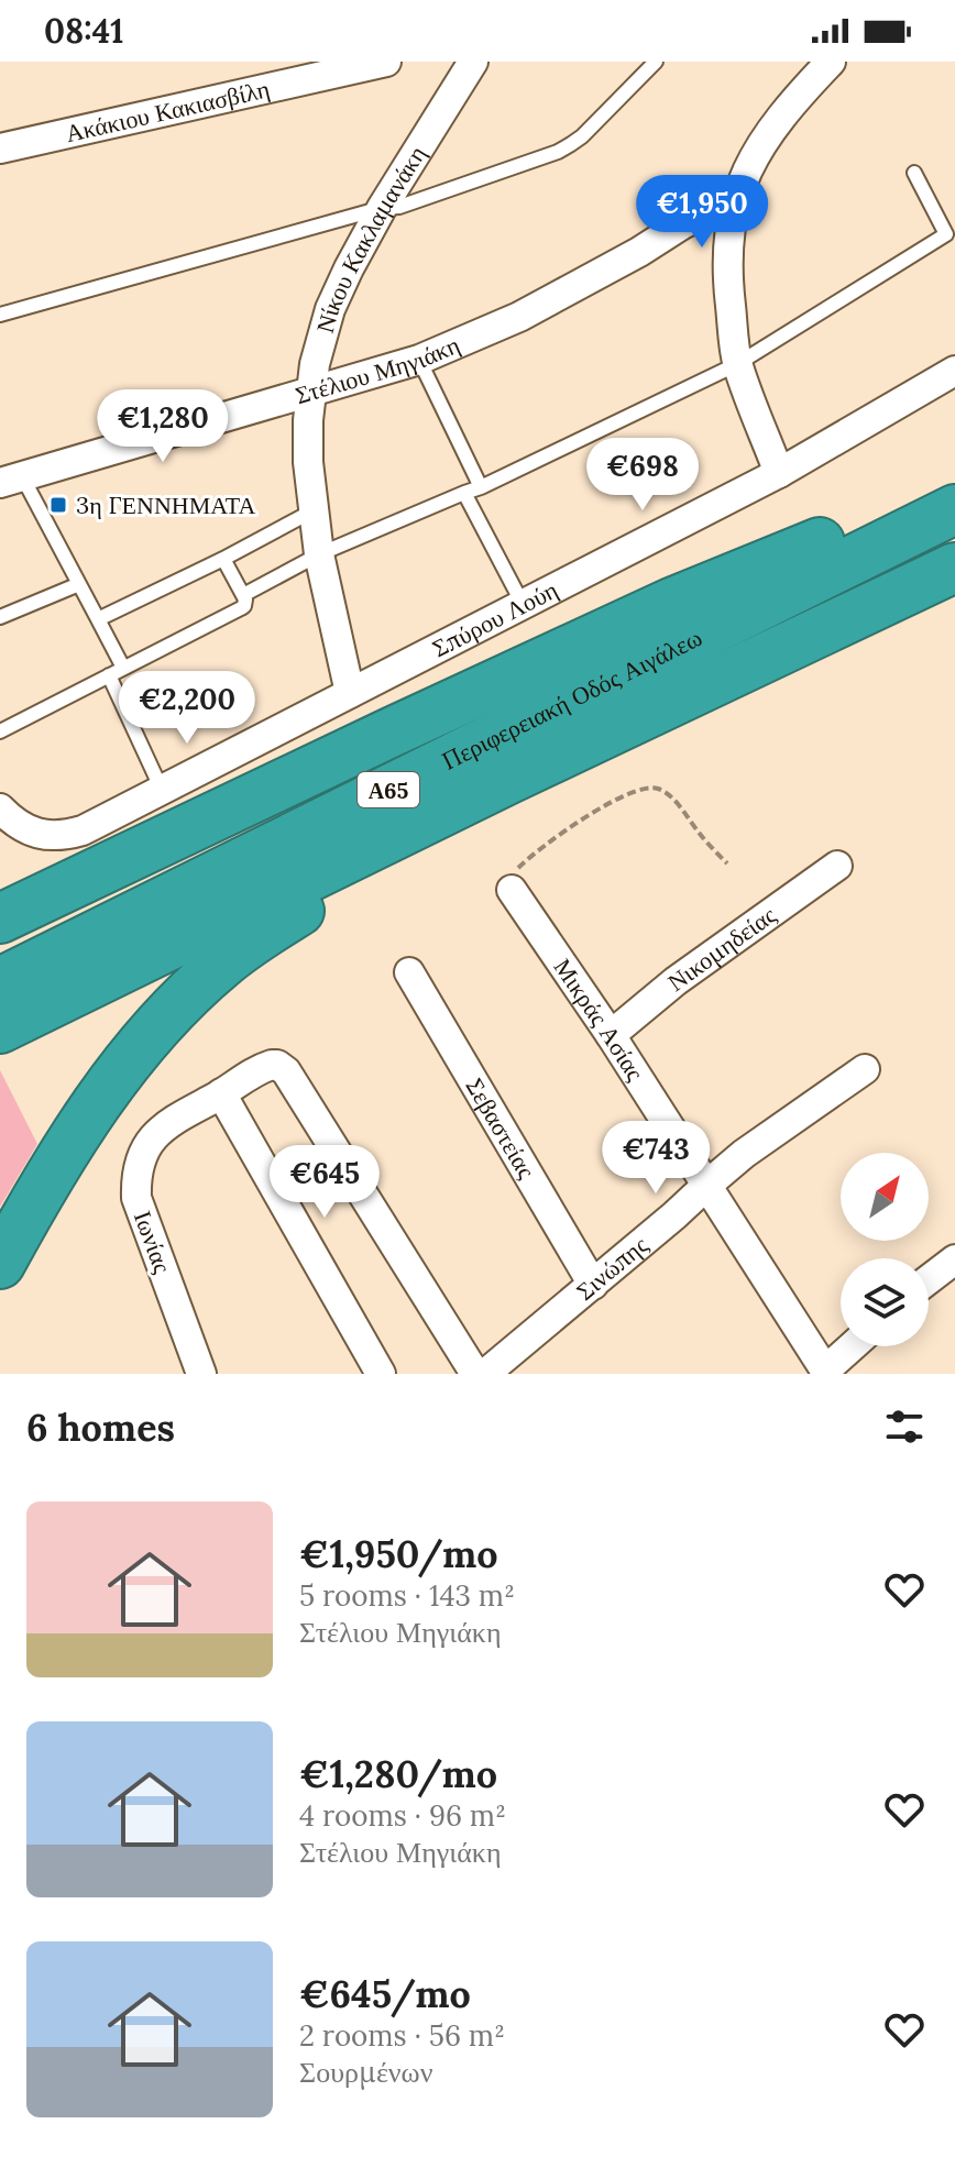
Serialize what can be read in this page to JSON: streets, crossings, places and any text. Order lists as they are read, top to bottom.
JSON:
{
  "streets": {
    "highway": ["Περιφερειακή Οδός Αιγάλεω", "Α65"],
    "street": [
      "Ακάκιου Κακιασβίλη",
      "Νίκου Κακλαμανάκη",
      "Στέλιου Μηγιάκη",
      "Σπύρου Λούη",
      "Νικομηδείας",
      "Μικράς Ασίας",
      "Σεβαστείας",
      "Ιωνίας",
      "Σινώπης"
    ]
  },
  "crossings": [
    ["Νίκου Κακλαμανάκη", "Στέλιου Μηγιάκη"],
    ["Νίκου Κακλαμανάκη", "Σπύρου Λούη"],
    ["Νικομηδείας", "Μικράς Ασίας"],
    ["Μικράς Ασίας", "Σινώπης"],
    ["Σεβαστείας", "Σινώπης"]
  ],
  "places": {
    "transit": ["3η ΓΕΝΝΗΜΑΤΑ"]
  },
  "north": "top right",
  "page": {
    "status": "08:41",
    "price": [
      "€1,950",
      "€1,280",
      "€698",
      "€2,200",
      "€743",
      "€645"
    ],
    "heading": "6 homes",
    "list": [
      {
        "name": "€1,950/mo",
        "note": "5 rooms · 143 m² · Στέλιου Μηγιάκη"
      },
      {
        "name": "€1,280/mo",
        "note": "4 rooms · 96 m² · Στέλιου Μηγιάκη"
      },
      {
        "name": "€645/mo",
        "note": "2 rooms · 56 m² · Σουρμένων"
      }
    ]
  }
}
